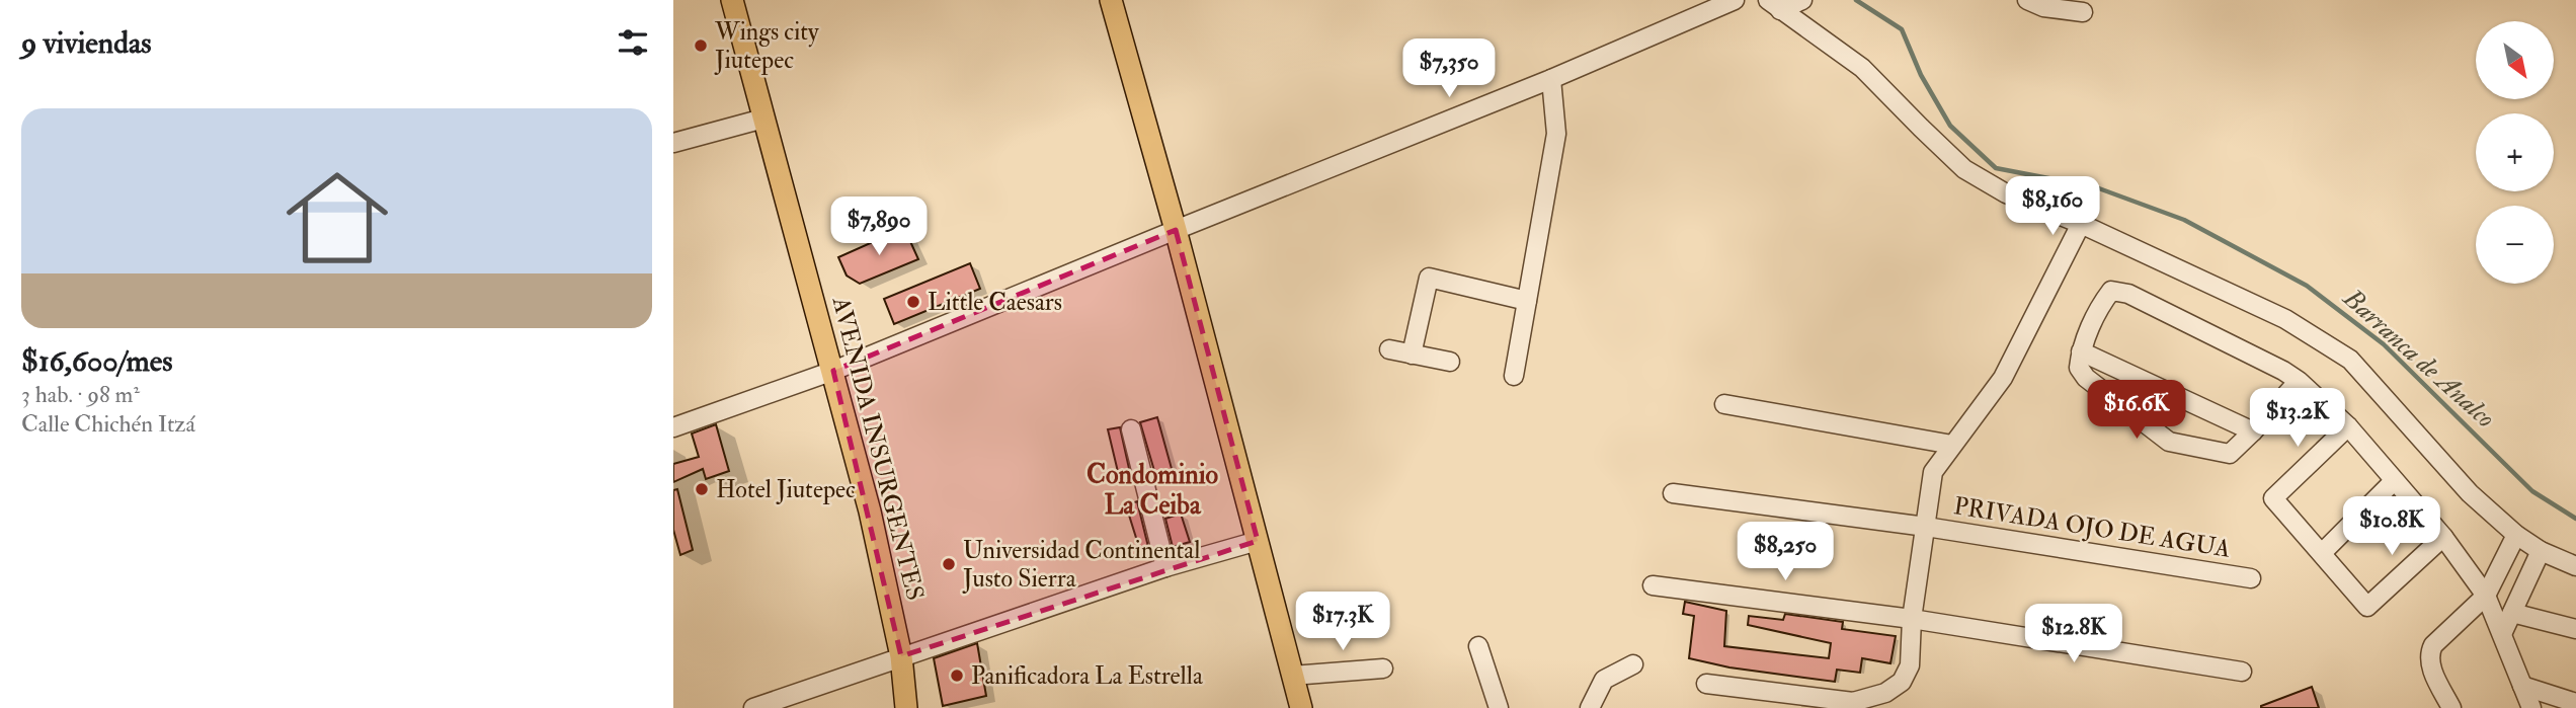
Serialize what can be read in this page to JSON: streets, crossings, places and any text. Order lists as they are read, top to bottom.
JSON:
{
  "streets": {
    "main road": ["AVENIDA INSURGENTES"],
    "street": ["PRIVADA OJO DE AGUA"]
  },
  "districts": ["Condominio La Ceiba"],
  "water": ["Barranca de Analco"],
  "places": [
    "Wings city Jiutepec",
    "Little Caesars",
    "Hotel Jiutepec",
    "Universidad Continental Justo Sierra",
    "Panificadora La Estrella"
  ],
  "north": "bottom right",
  "page": {
    "heading": "9 viviendas",
    "map_buttons": ["+", "−"],
    "price": [
      "$7,350",
      "$8,160",
      "$7,890",
      "$16.6K",
      "$13.2K",
      "$10.8K",
      "$8,250",
      "$17.3K",
      "$12.8K"
    ],
    "list": [
      {
        "name": "$16,600/mes",
        "note": "3 hab. · 98 m² · Calle Chichén Itzá"
      }
    ]
  }
}
